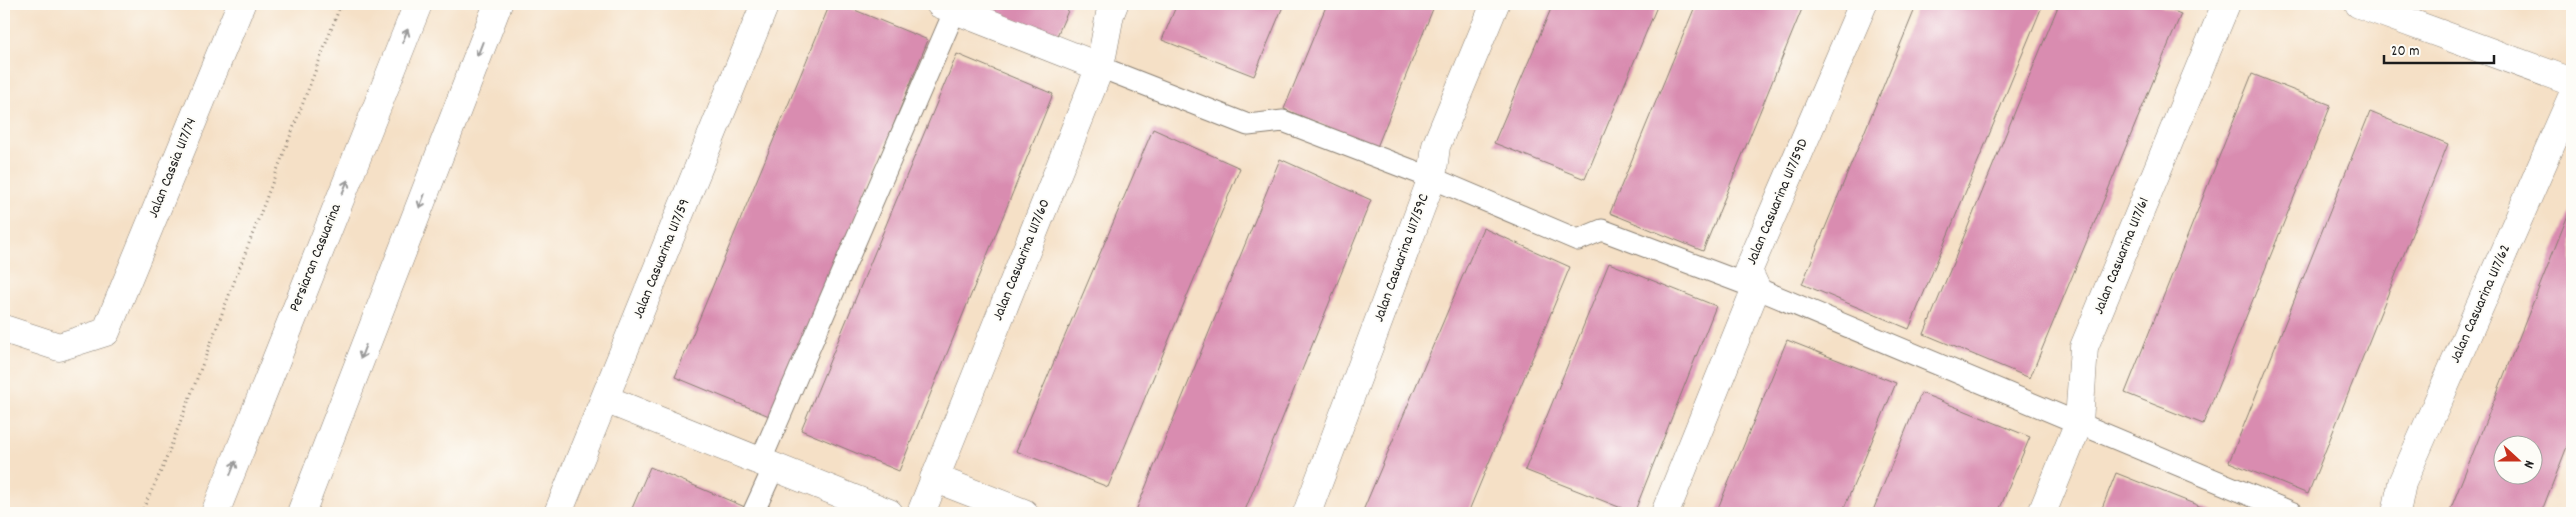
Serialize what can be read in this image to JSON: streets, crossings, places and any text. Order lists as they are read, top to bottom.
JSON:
{
  "streets": {
    "street": [
      "Jalan Cassia U17/74",
      "Jalan Casuarina U17/59D",
      "Jalan Casuarina U17/61",
      "Persiaran Casuarina",
      "Jalan Casuarina U17/59C",
      "Jalan Casuarina U17/59",
      "Jalan Casuarina U17/60",
      "Jalan Casuarina U17/62"
    ]
  },
  "scale_bar": "20 m",
  "north": "right"
}
